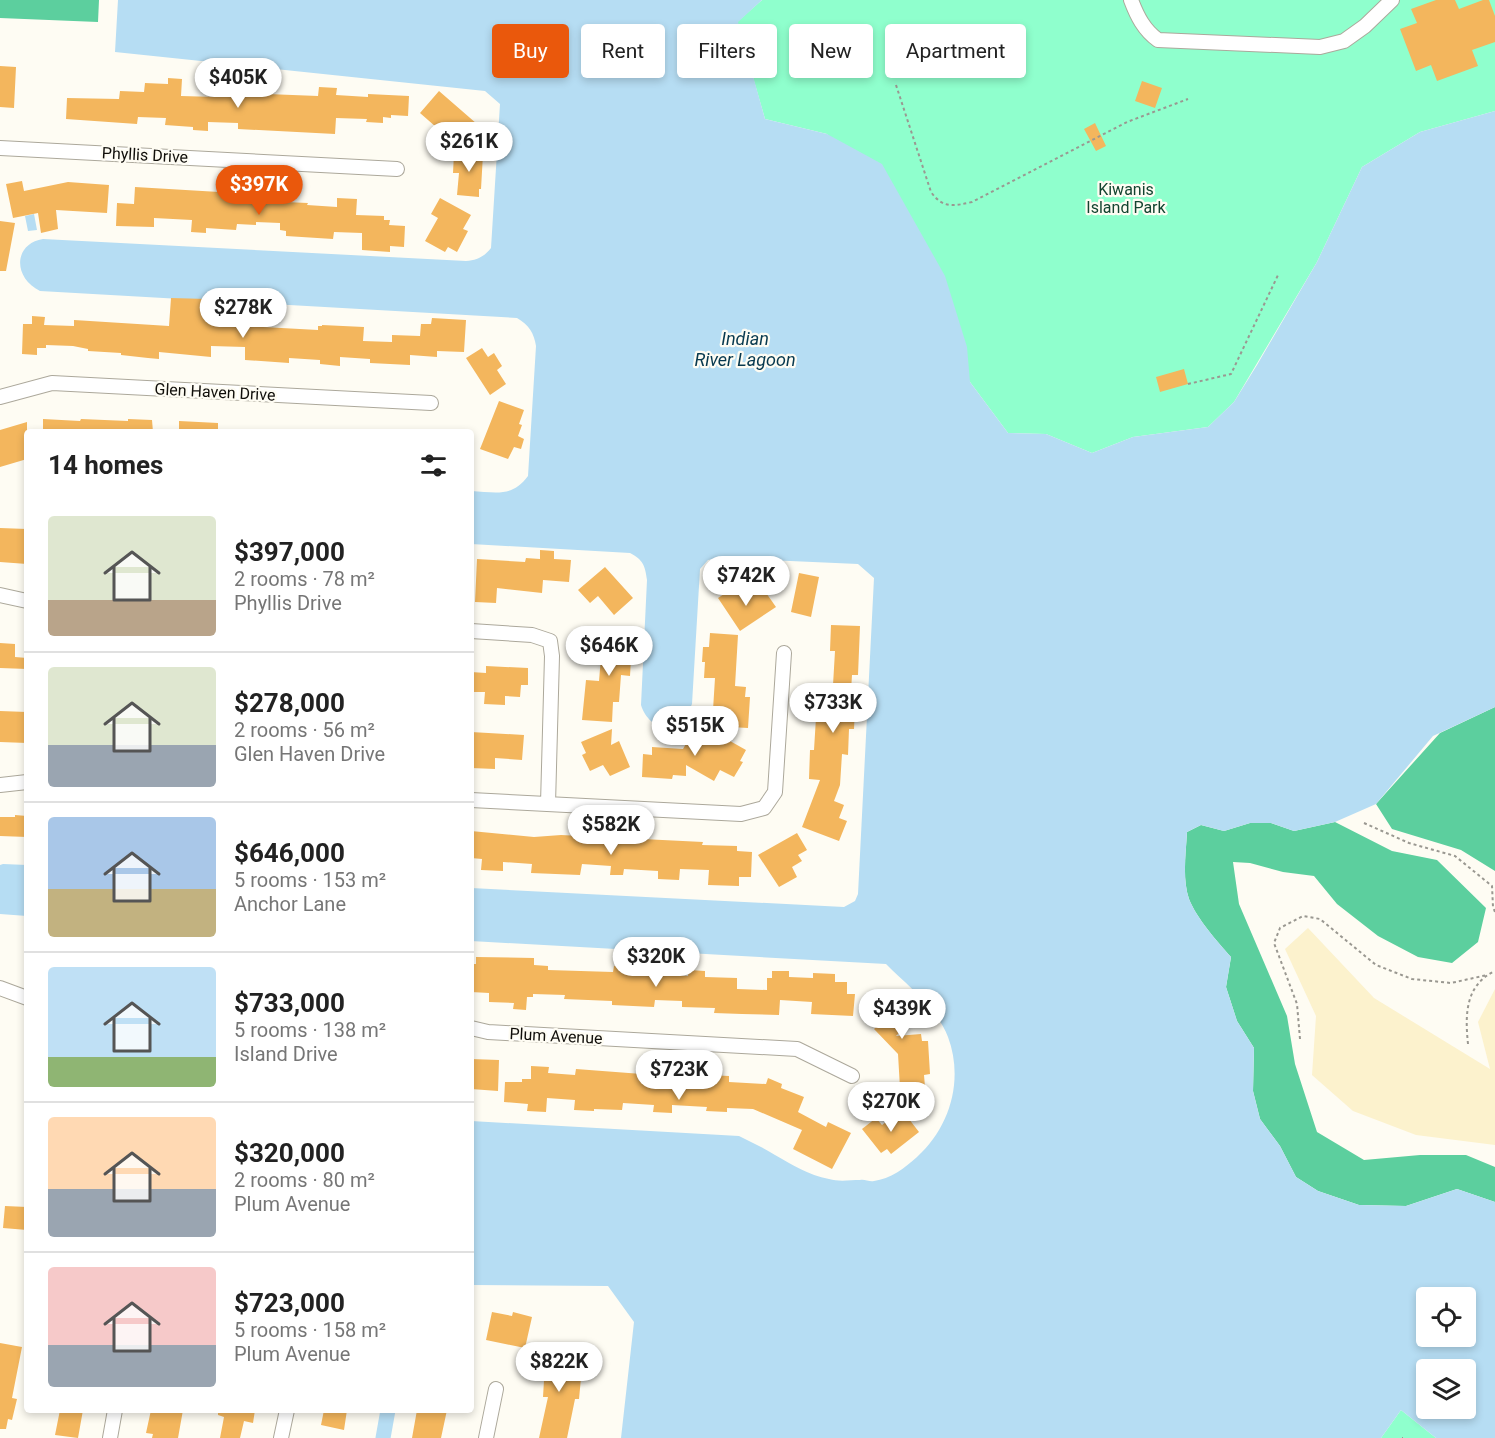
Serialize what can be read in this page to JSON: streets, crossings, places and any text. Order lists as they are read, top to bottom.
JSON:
{
  "streets": {
    "street": ["Phyllis Drive", "Glen Haven Drive", "Plum Avenue"]
  },
  "water": ["Indian River Lagoon"],
  "parks": ["Kiwanis Island Park"],
  "page": {
    "chip": [
      "Buy",
      "Rent",
      "Filters",
      "New",
      "Apartment"
    ],
    "price": [
      "$405K",
      "$261K",
      "$397K",
      "$278K",
      "$742K",
      "$646K",
      "$733K",
      "$515K",
      "$582K",
      "$320K",
      "$439K",
      "$723K",
      "$270K",
      "$822K"
    ],
    "heading": "14 homes",
    "list": [
      {
        "name": "$397,000",
        "note": "2 rooms · 78 m² · Phyllis Drive"
      },
      {
        "name": "$278,000",
        "note": "2 rooms · 56 m² · Glen Haven Drive"
      },
      {
        "name": "$646,000",
        "note": "5 rooms · 153 m² · Anchor Lane"
      },
      {
        "name": "$733,000",
        "note": "5 rooms · 138 m² · Island Drive"
      },
      {
        "name": "$320,000",
        "note": "2 rooms · 80 m² · Plum Avenue"
      },
      {
        "name": "$723,000",
        "note": "5 rooms · 158 m² · Plum Avenue"
      }
    ]
  }
}
